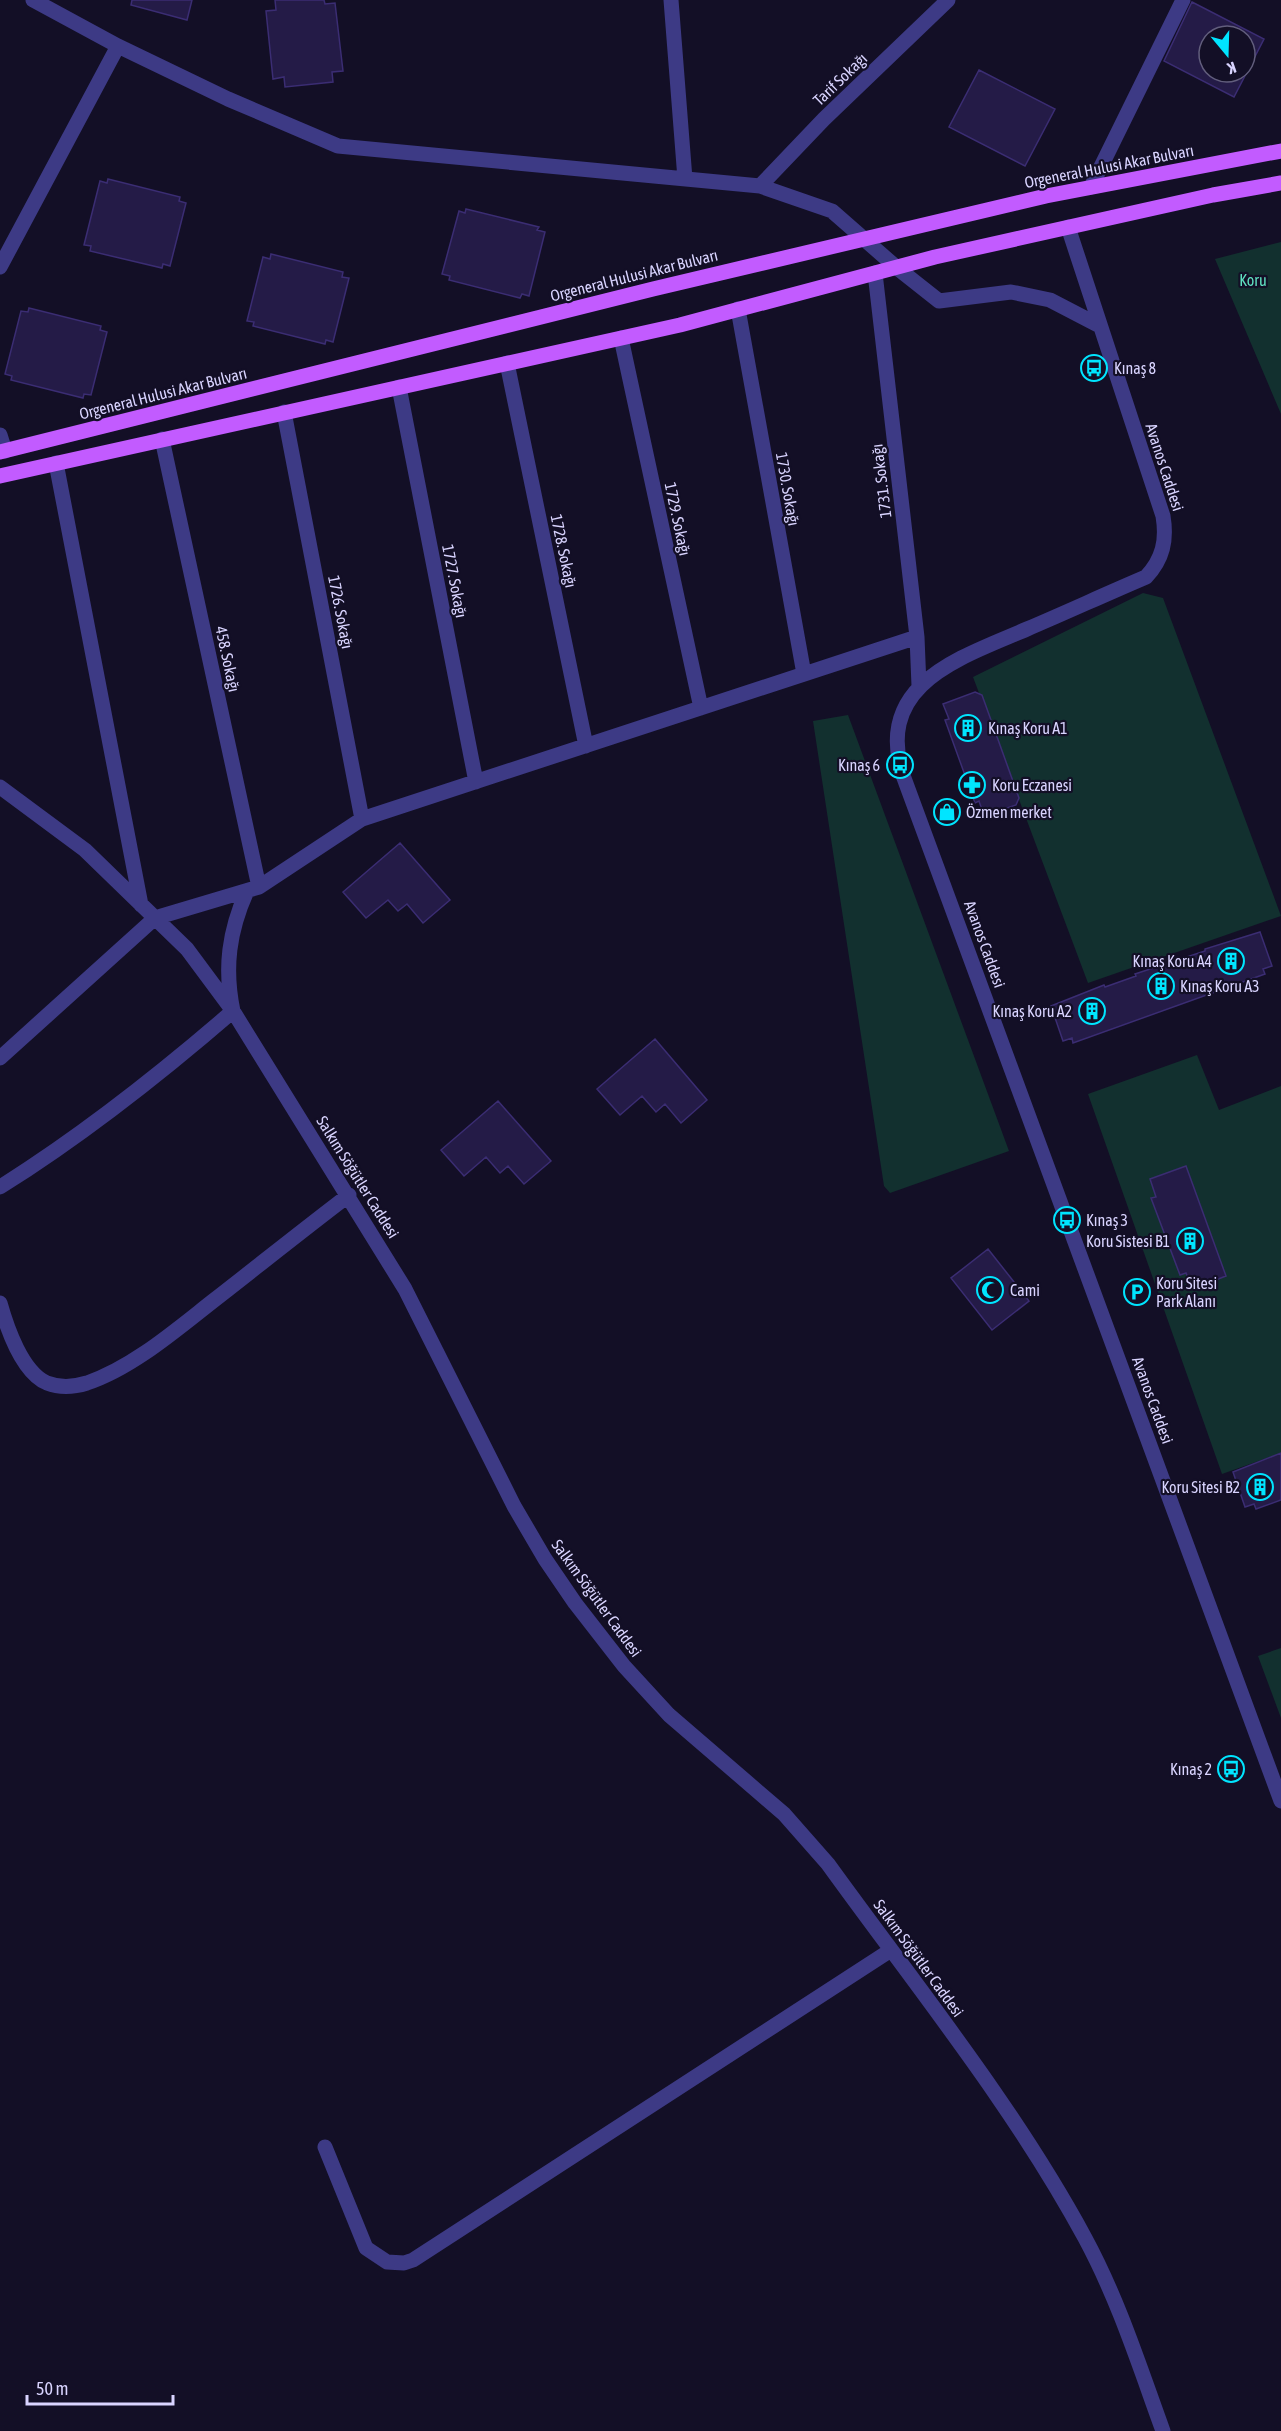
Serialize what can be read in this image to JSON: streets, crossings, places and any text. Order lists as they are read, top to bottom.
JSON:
{
  "streets": {
    "main road": ["Orgeneral Hulusi Akar Bulvarı"],
    "street": [
      "Tarif Sokağı",
      "Avanos Caddesi",
      "1731. Sokağı",
      "1730. Sokağı",
      "1729. Sokağı",
      "1728. Sokağı",
      "1727. Sokağı",
      "1726. Sokağı",
      "458. Sokağı",
      "Salkım Söğütler Caddesi"
    ]
  },
  "crossings": [
    ["Avanos Caddesi", "1731. Sokağı"]
  ],
  "parks": ["Koru"],
  "places": {
    "bus stop": [
      "Kınaş 8",
      "Kınaş 6",
      "Kınaş 3",
      "Kınaş 2"
    ],
    "building": [
      "Kınaş Koru A1",
      "Kınaş Koru A4",
      "Kınaş Koru A3",
      "Kınaş Koru A2",
      "Koru Sistesi B1",
      "Koru Sitesi B2"
    ],
    "pharmacy": ["Koru Eczanesi"],
    "shop": ["Özmen merket"],
    "mosque": ["Cami"],
    "parking": ["Koru Sitesi Park Alanı"]
  },
  "scale_bar": "50 m",
  "north": "bottom"
}
